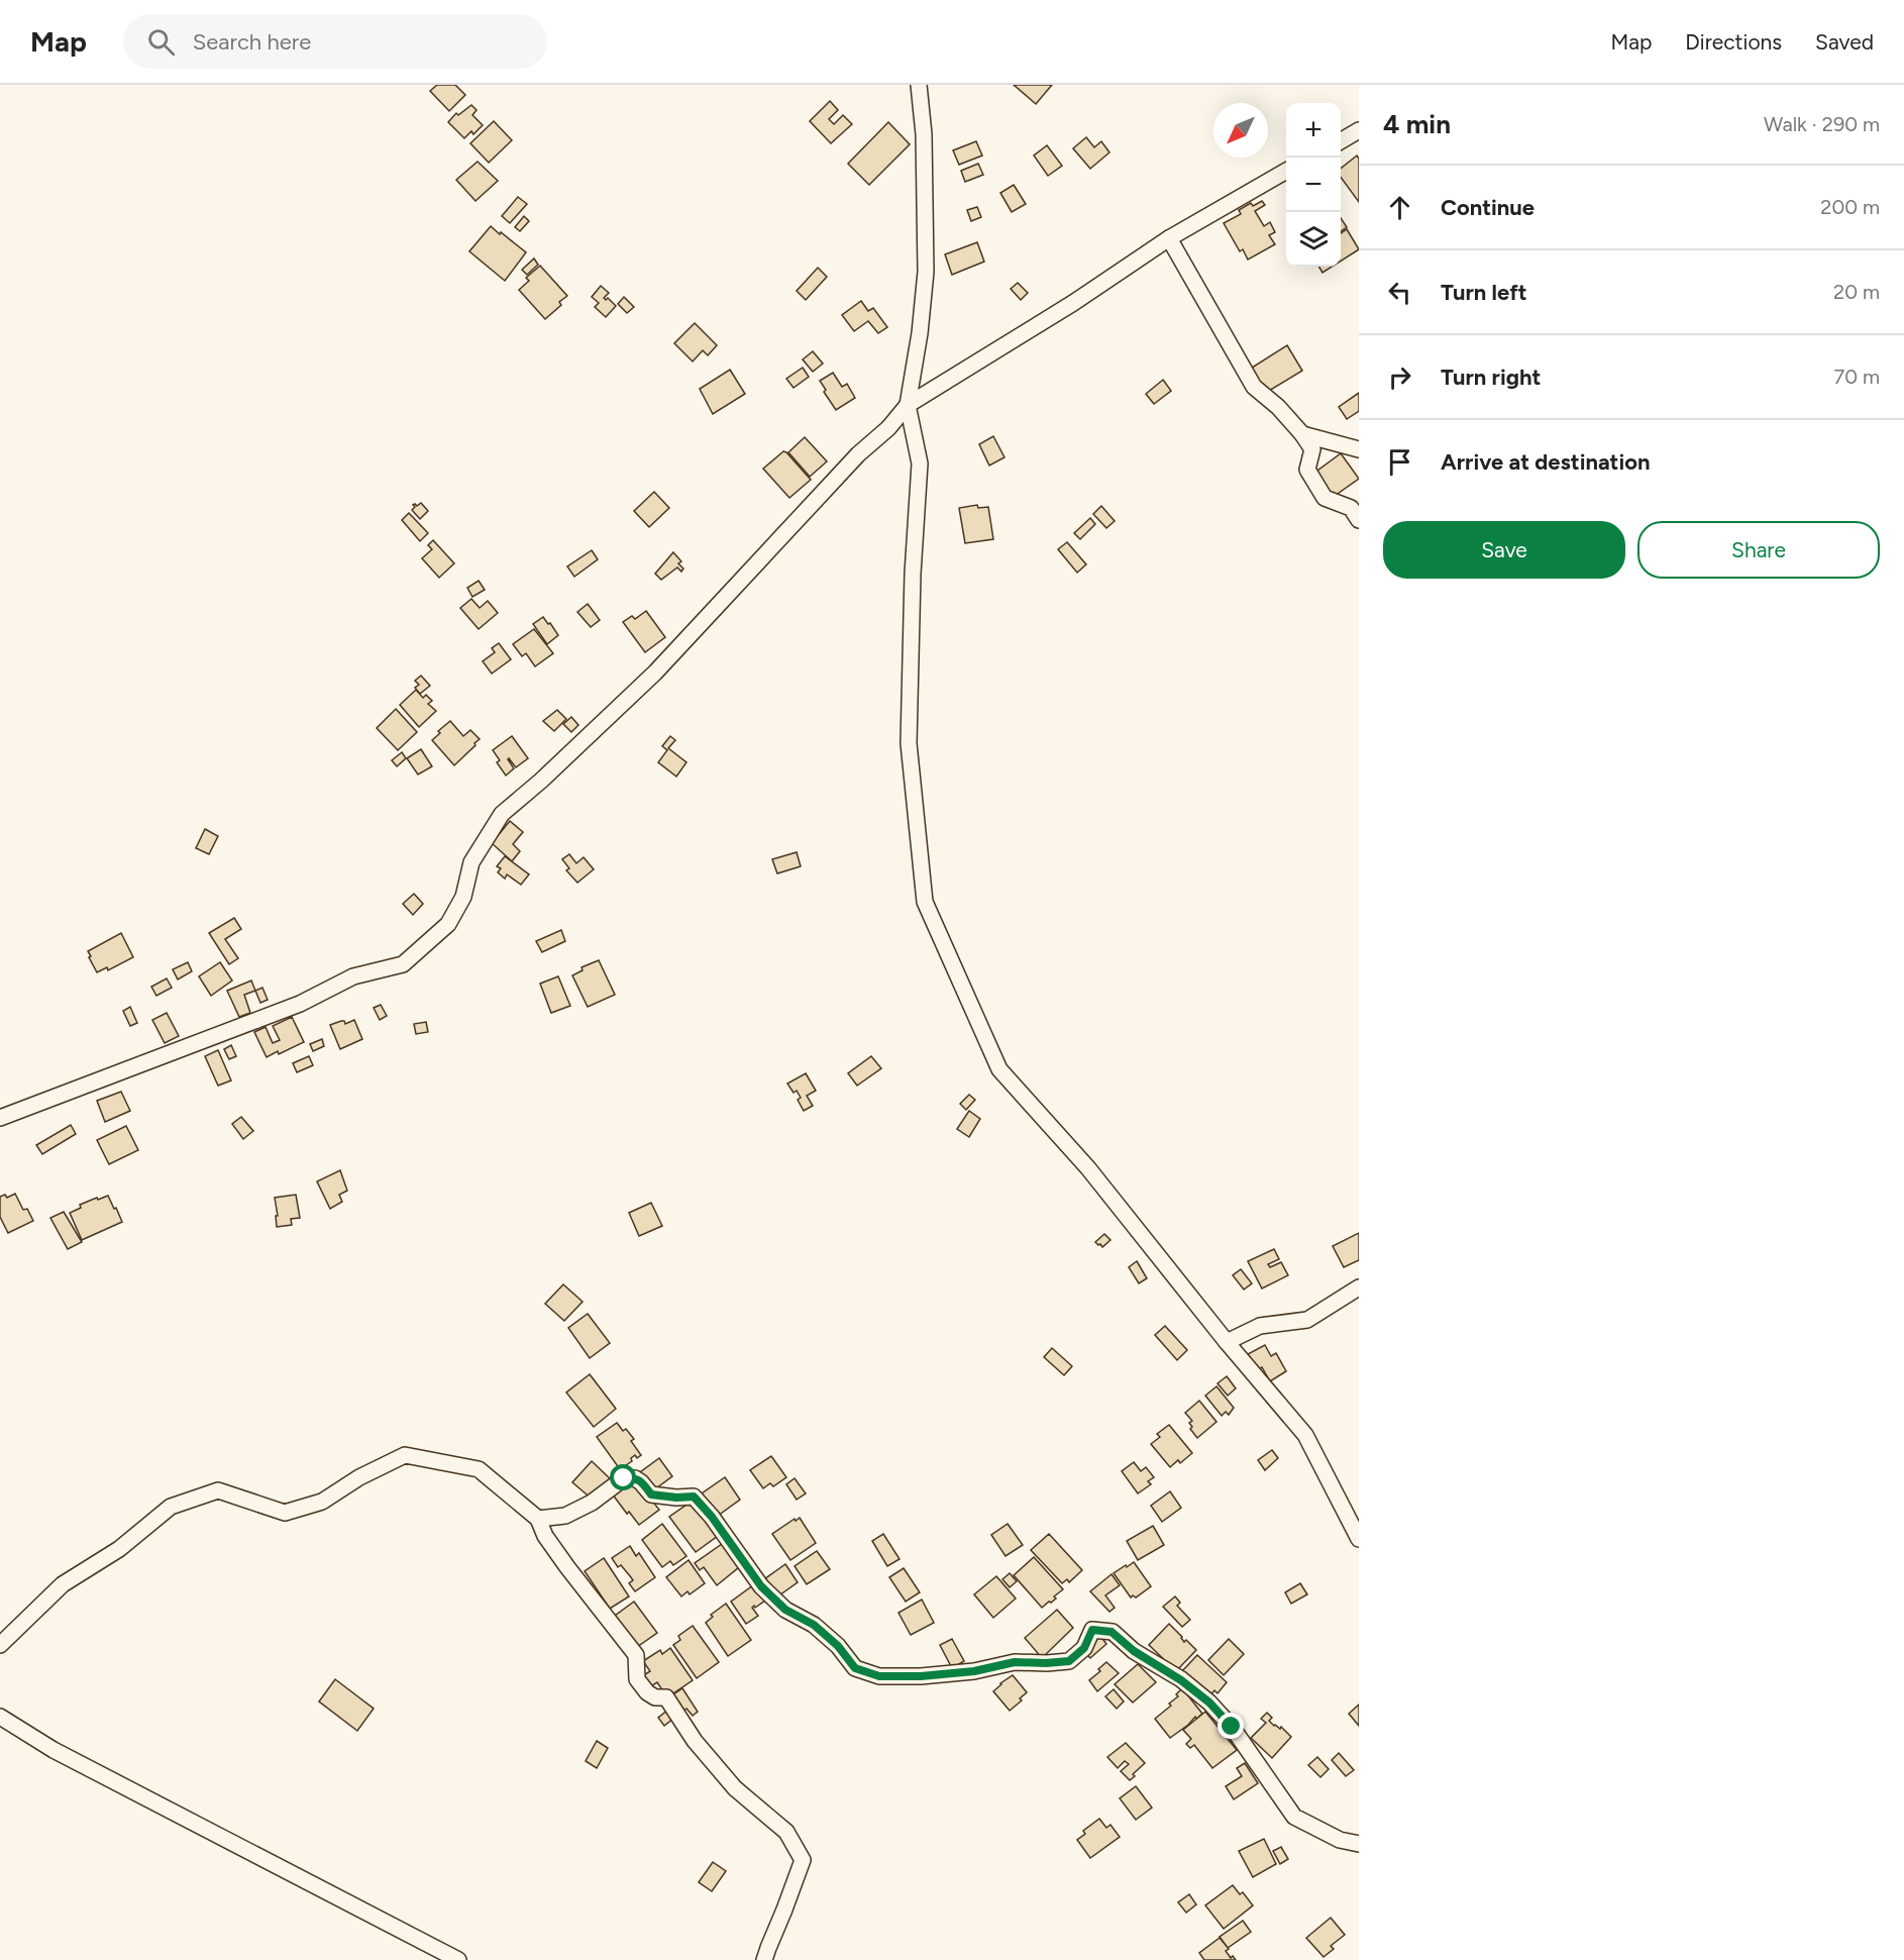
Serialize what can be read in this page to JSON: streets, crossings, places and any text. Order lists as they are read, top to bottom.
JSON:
{
  "north": "bottom left",
  "page": {
    "header": "Map",
    "search": "Search here",
    "nav": ["Map", "Directions", "Saved"],
    "heading": ["4 min", "Walk · 290 m"],
    "map_buttons": ["+", "−"],
    "list": [
      ["Continue", "200 m"],
      ["Turn left", "20 m"],
      ["Turn right", "70 m"],
      "Arrive at destination"
    ],
    "buttons": ["Save", "Share"]
  }
}
